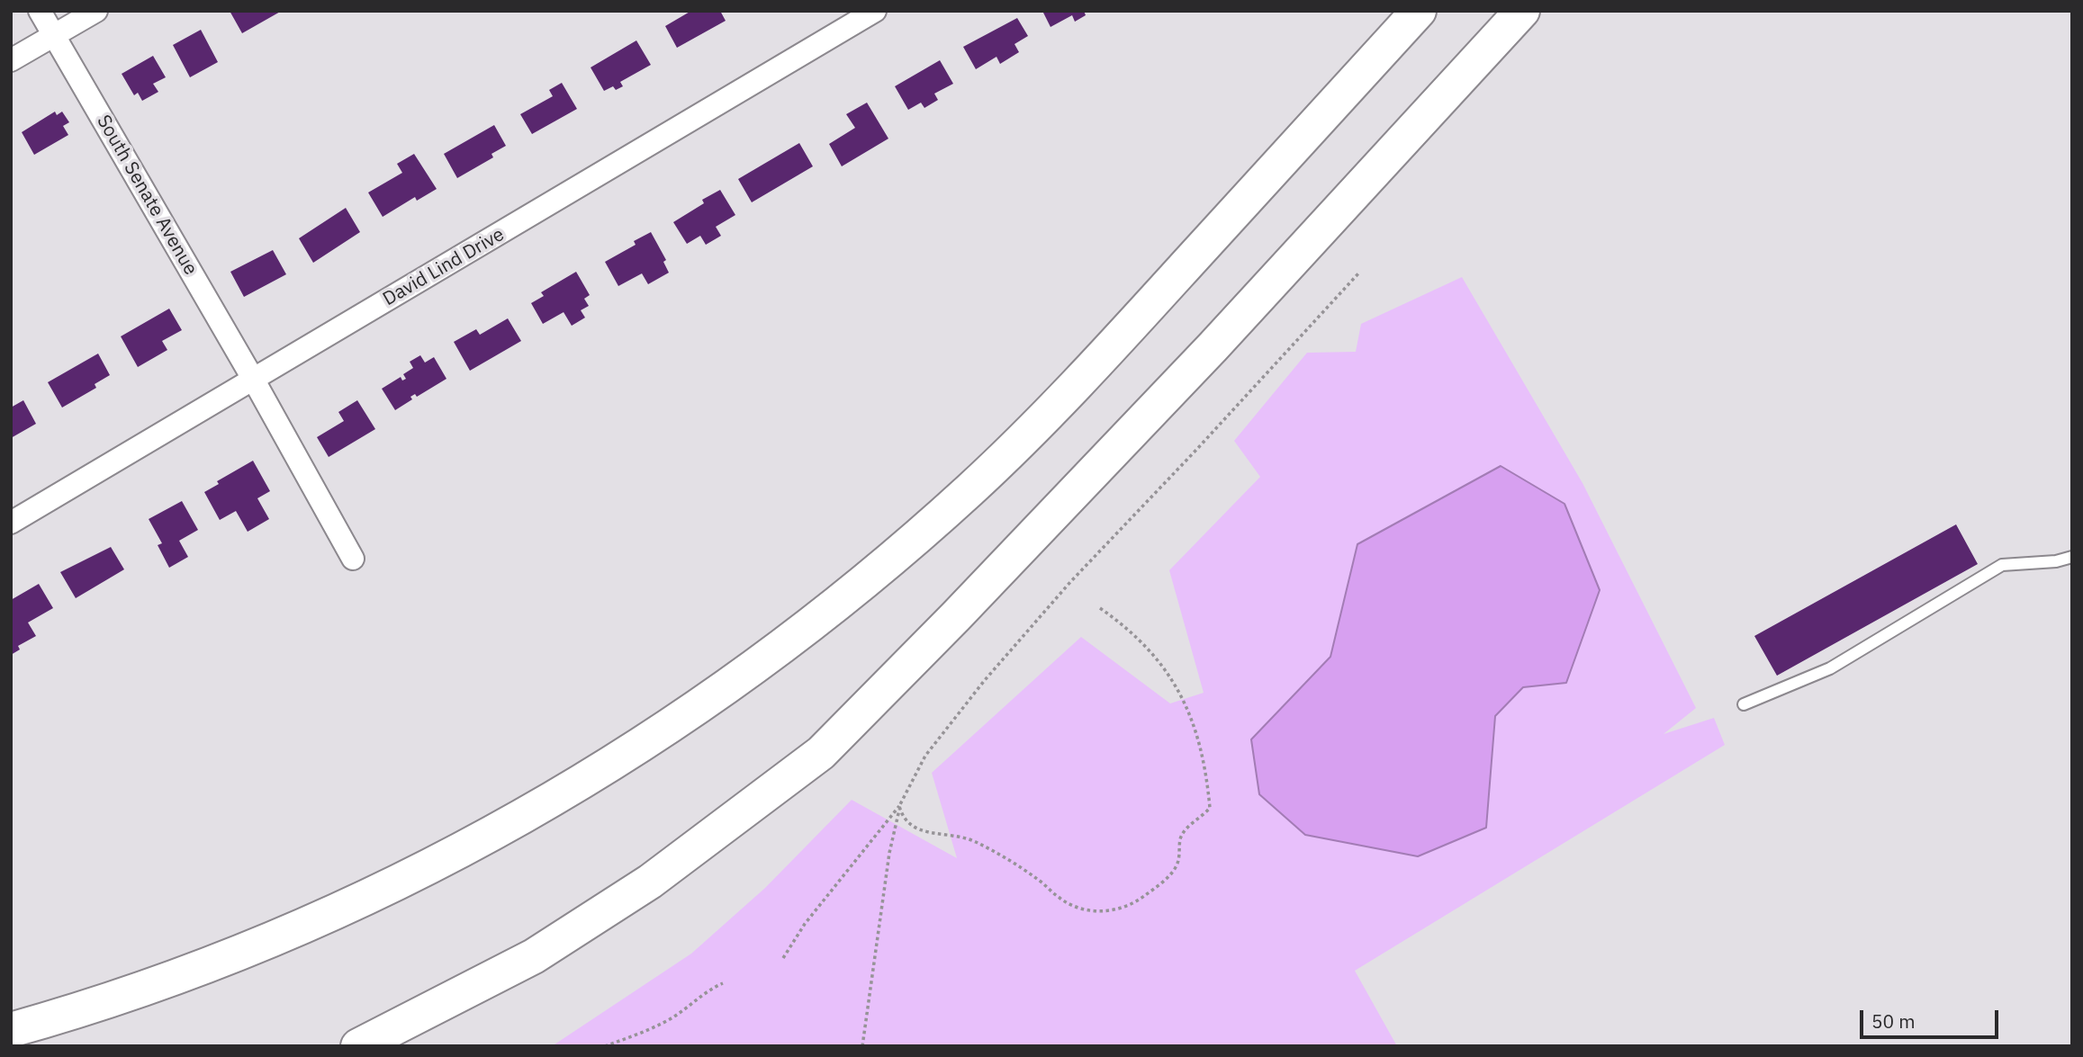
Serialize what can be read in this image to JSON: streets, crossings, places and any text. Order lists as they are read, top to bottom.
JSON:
{
  "streets": {
    "street": ["South Senate Avenue", "David Lind Drive"]
  },
  "crossings": [
    ["South Senate Avenue", "David Lind Drive"]
  ],
  "scale_bar": "50 m"
}
